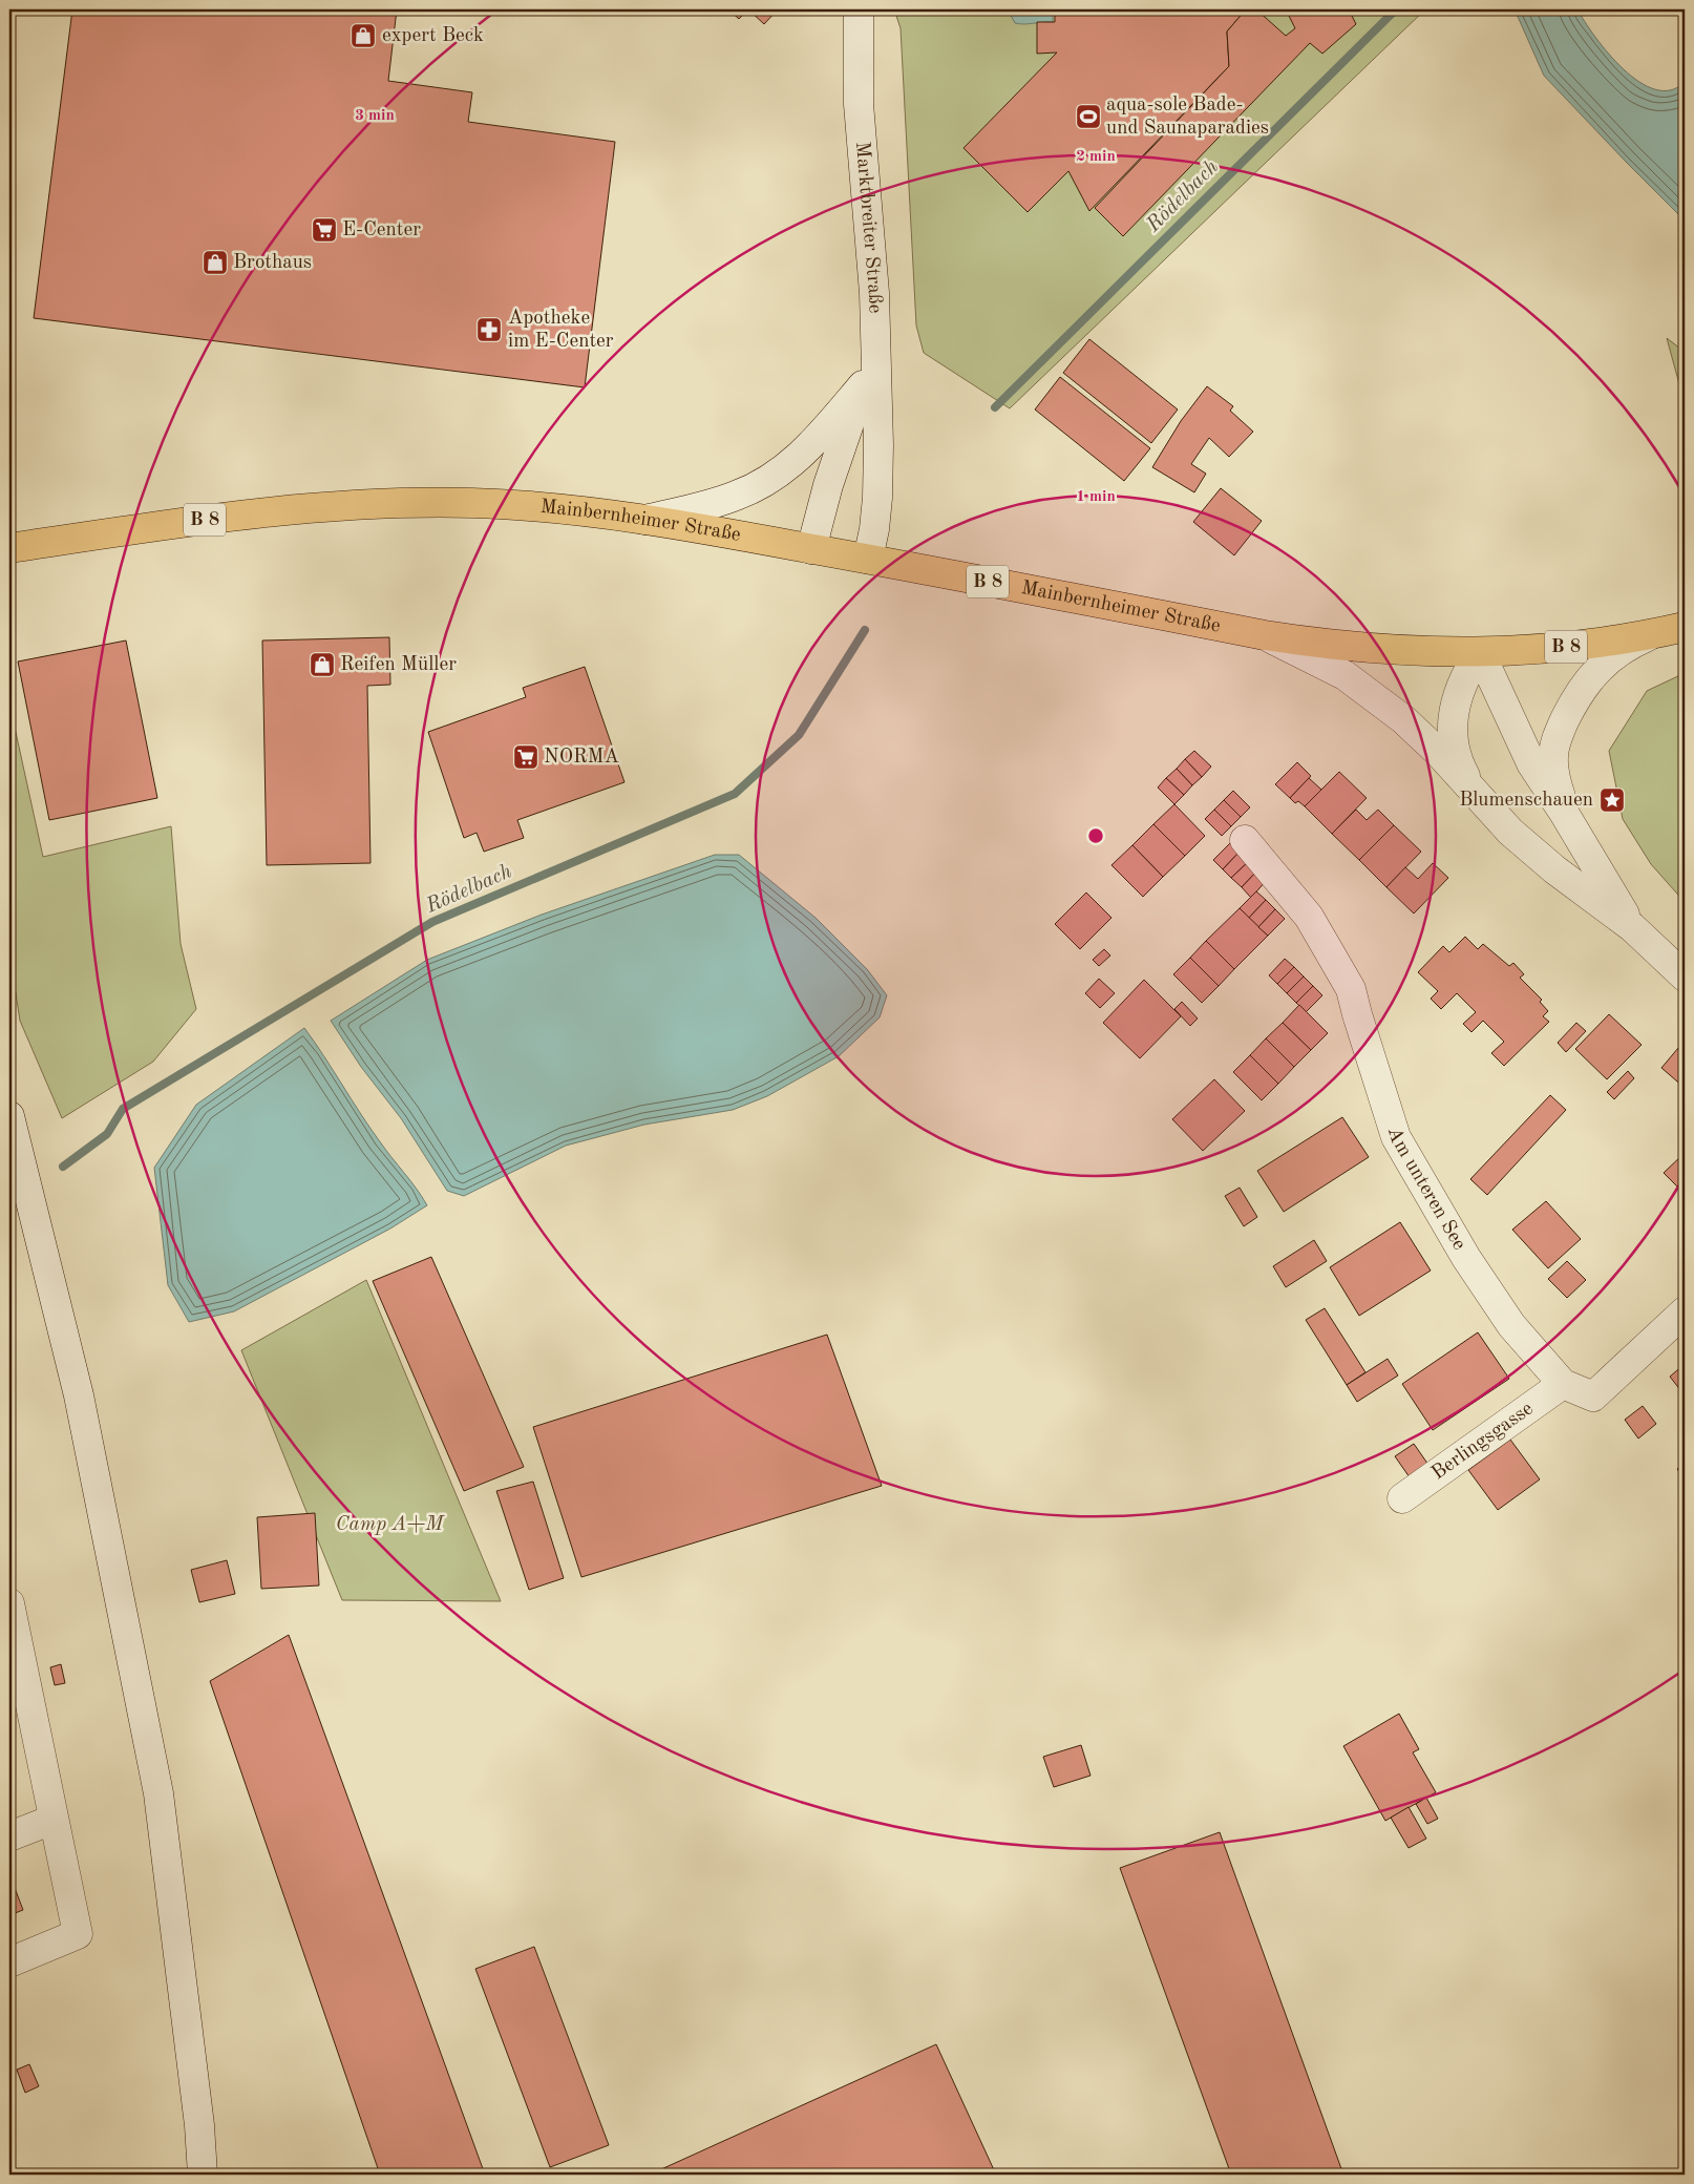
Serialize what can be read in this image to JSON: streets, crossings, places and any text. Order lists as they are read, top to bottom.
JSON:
{
  "streets": {
    "main road": ["B 8", "Mainbernheimer Straße"],
    "street": ["Marktbreiter Straße", "Am unteren See", "Berlingsgasse"]
  },
  "crossings": [
    ["Marktbreiter Straße", "Mainbernheimer Straße"],
    ["Am unteren See", "Berlingsgasse"]
  ],
  "water": ["Rödelbach"],
  "parks": ["Camp A+M"],
  "places": {
    "shop": ["expert Beck", "Brothaus", "Reifen Müller"],
    "sports": ["aqua-sole Bade- und Saunaparadies"],
    "supermarket": ["E-Center", "NORMA"],
    "pharmacy": ["Apotheke im E-Center"],
    "place": ["Blumenschauen"]
  },
  "rings": ["3 min", "2 min", "1 min"]
}
